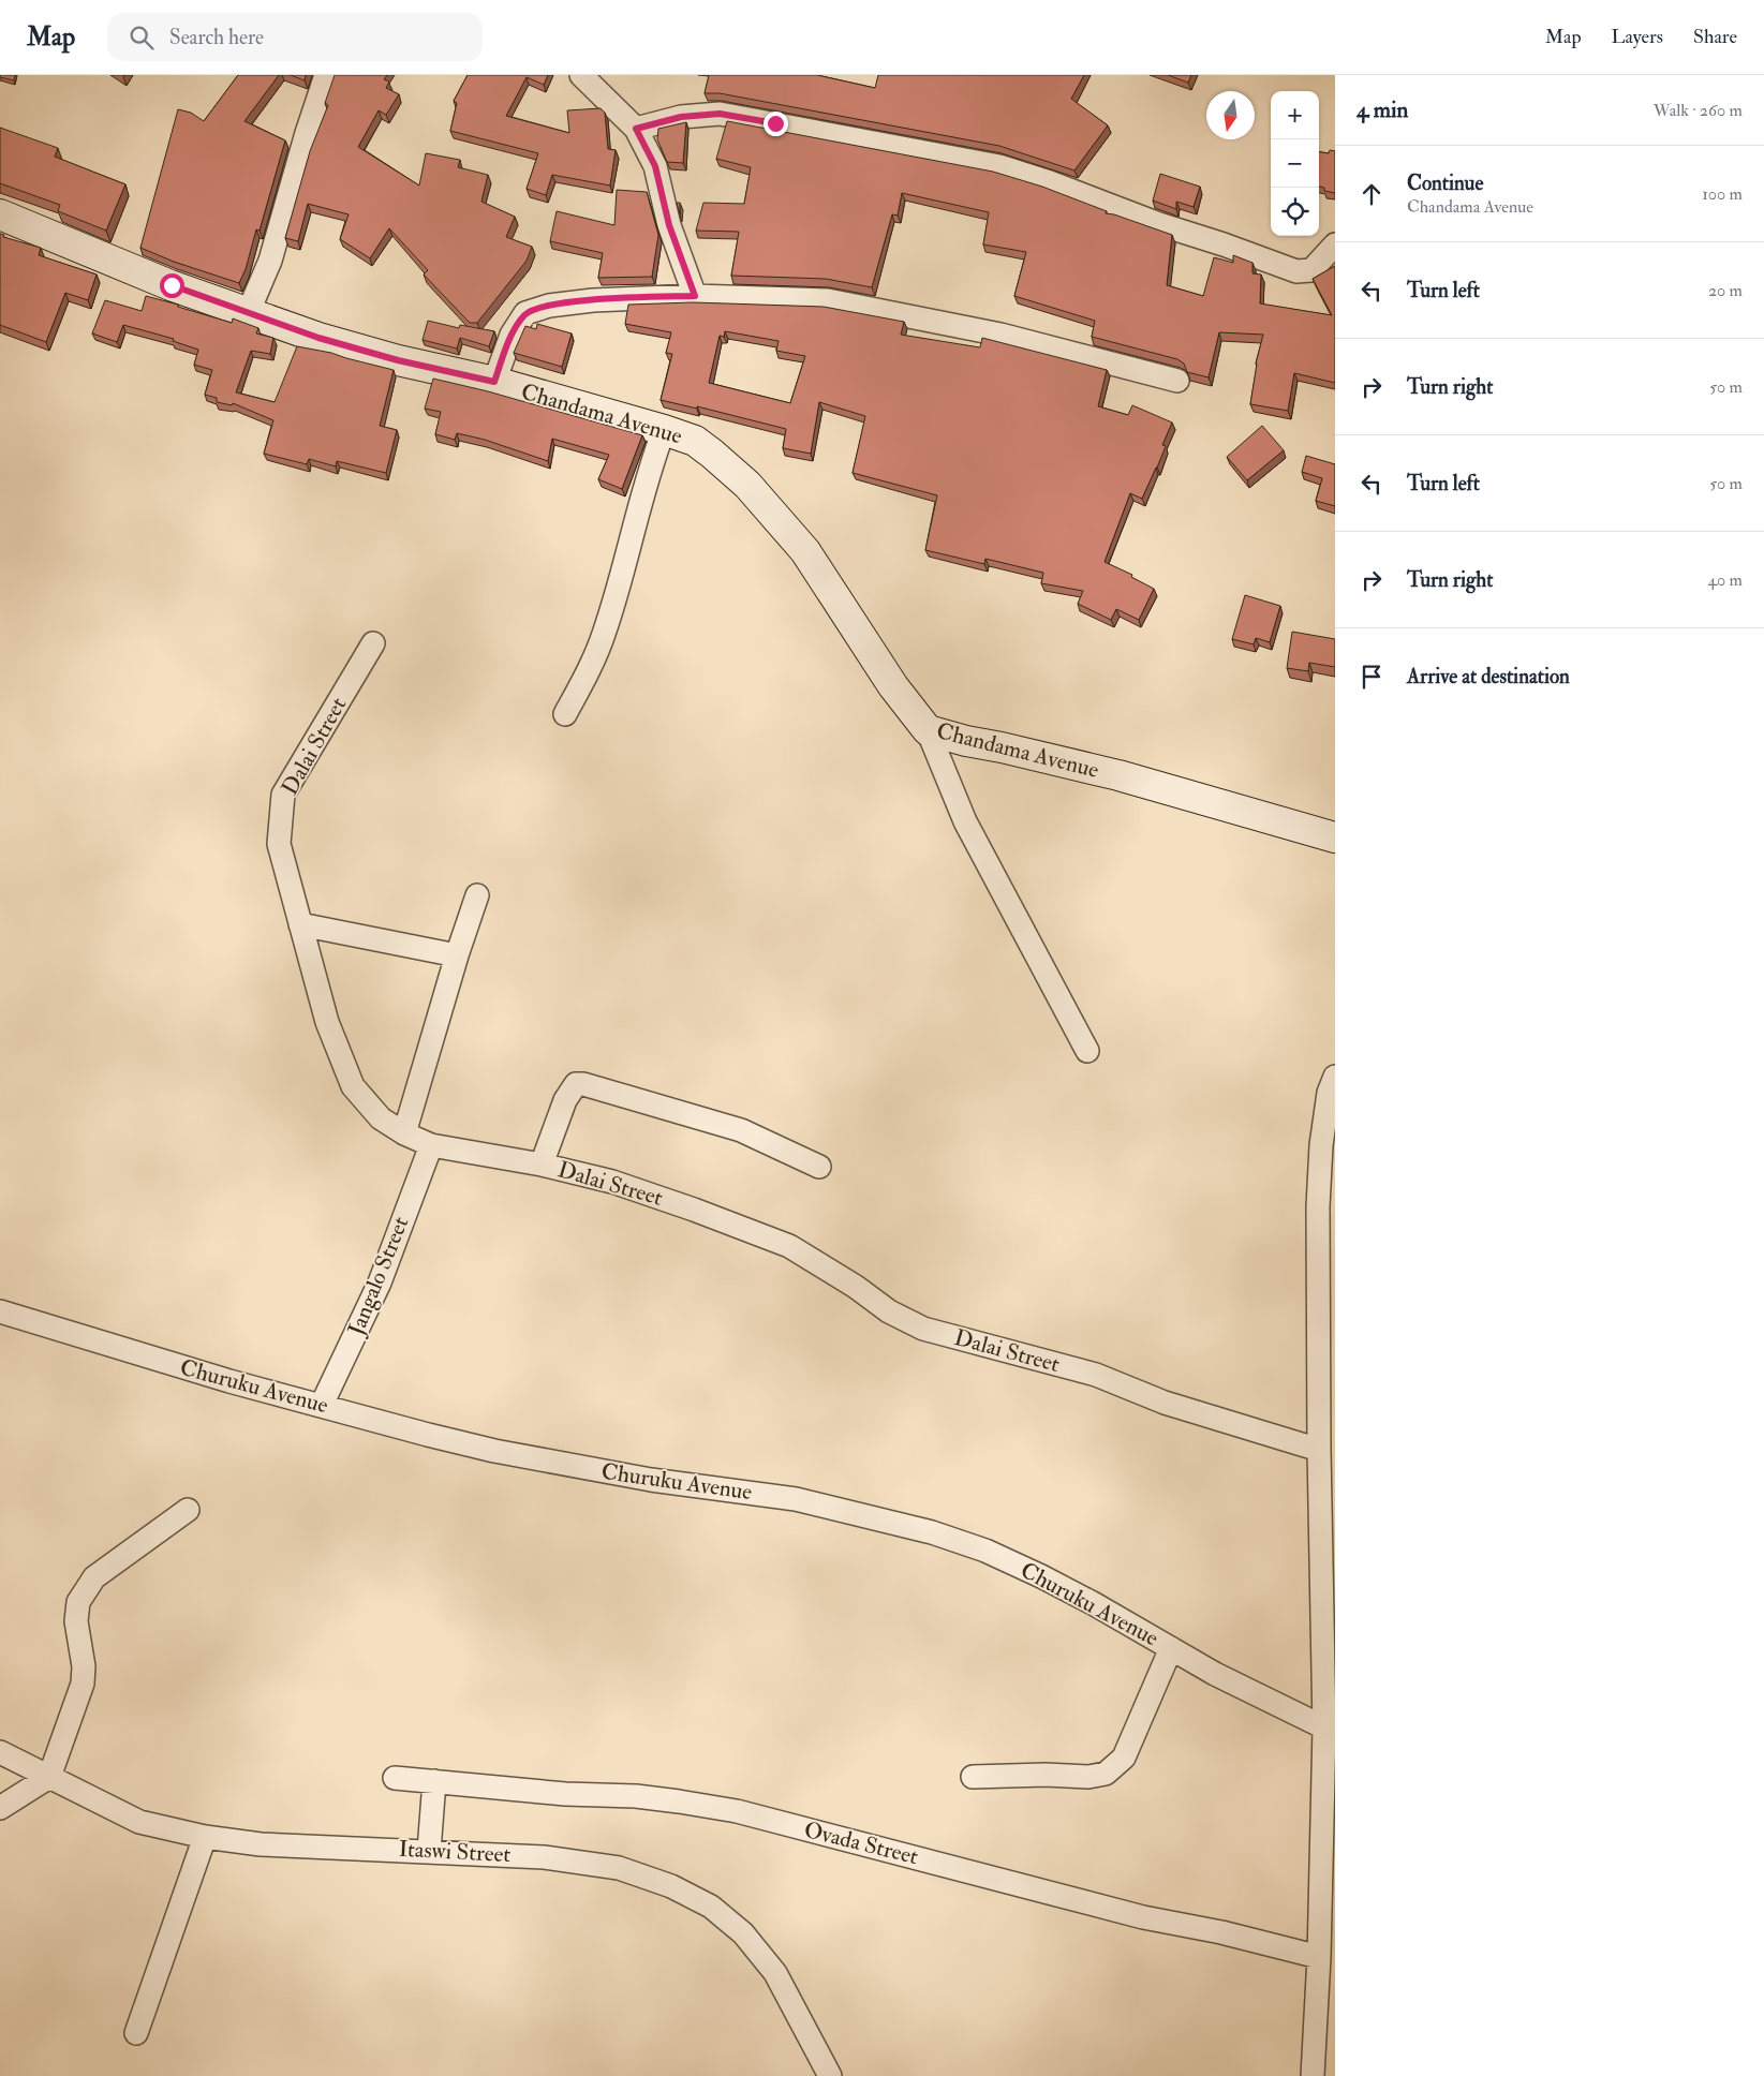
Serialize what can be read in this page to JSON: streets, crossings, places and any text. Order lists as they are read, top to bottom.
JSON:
{
  "streets": {
    "street": [
      "Chandama Avenue",
      "Dalai Street",
      "Jangalo Street",
      "Churuku Avenue",
      "Ovada Street",
      "Itaswi Street"
    ]
  },
  "crossings": [
    ["Dalai Street", "Jangalo Street"],
    ["Jangalo Street", "Churuku Avenue"]
  ],
  "north": "bottom",
  "page": {
    "header": "Map",
    "search": "Search here",
    "nav": ["Map", "Layers", "Share"],
    "heading": ["4 min", "Walk · 260 m"],
    "map_buttons": ["+", "−"],
    "list": [
      ["Continue", "Chandama Avenue", "100 m"],
      ["Turn left", "20 m"],
      ["Turn right", "50 m"],
      ["Turn left", "50 m"],
      ["Turn right", "40 m"],
      "Arrive at destination"
    ]
  }
}
